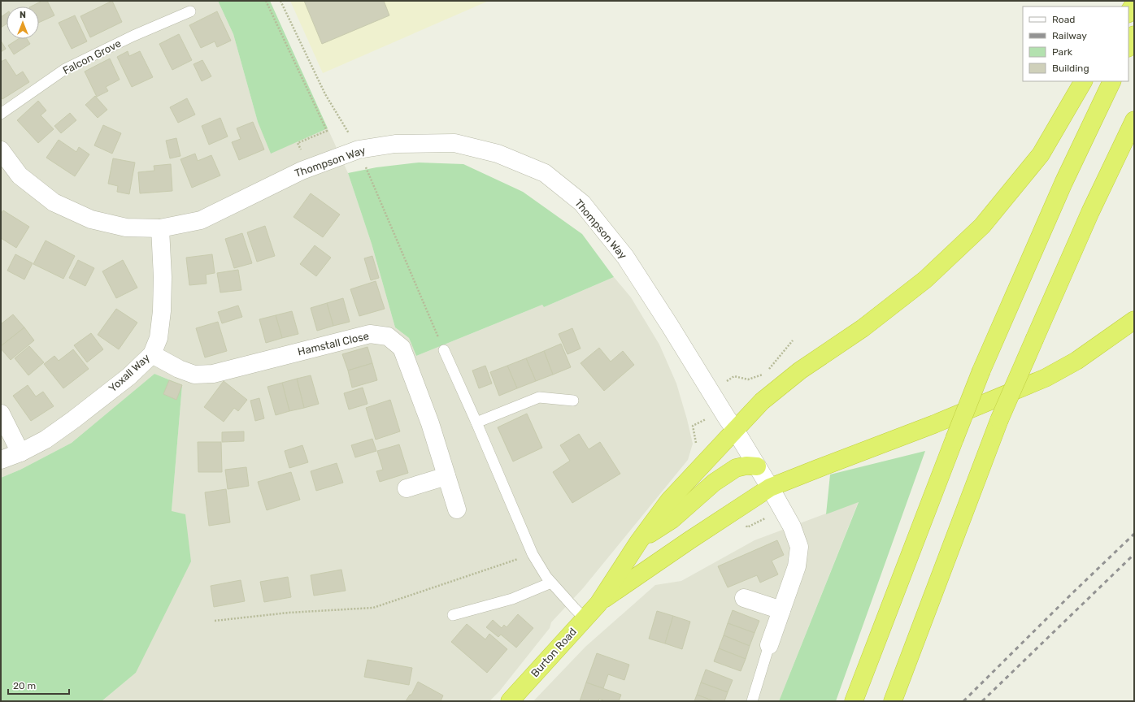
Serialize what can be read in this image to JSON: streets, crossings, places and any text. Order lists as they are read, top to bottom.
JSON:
{
  "streets": {
    "highway": ["Burton Road"],
    "street": ["Thompson Way", "Hamstall Close", "Yoxall Way"],
    "lane": ["Falcon Grove"]
  },
  "crossings": [
    ["Thompson Way", "Yoxall Way"],
    ["Hamstall Close", "Yoxall Way"]
  ],
  "legend": [
    "Road",
    "Railway",
    "Park",
    "Building"
  ],
  "scale_bar": "20 m",
  "north": "top"
}
